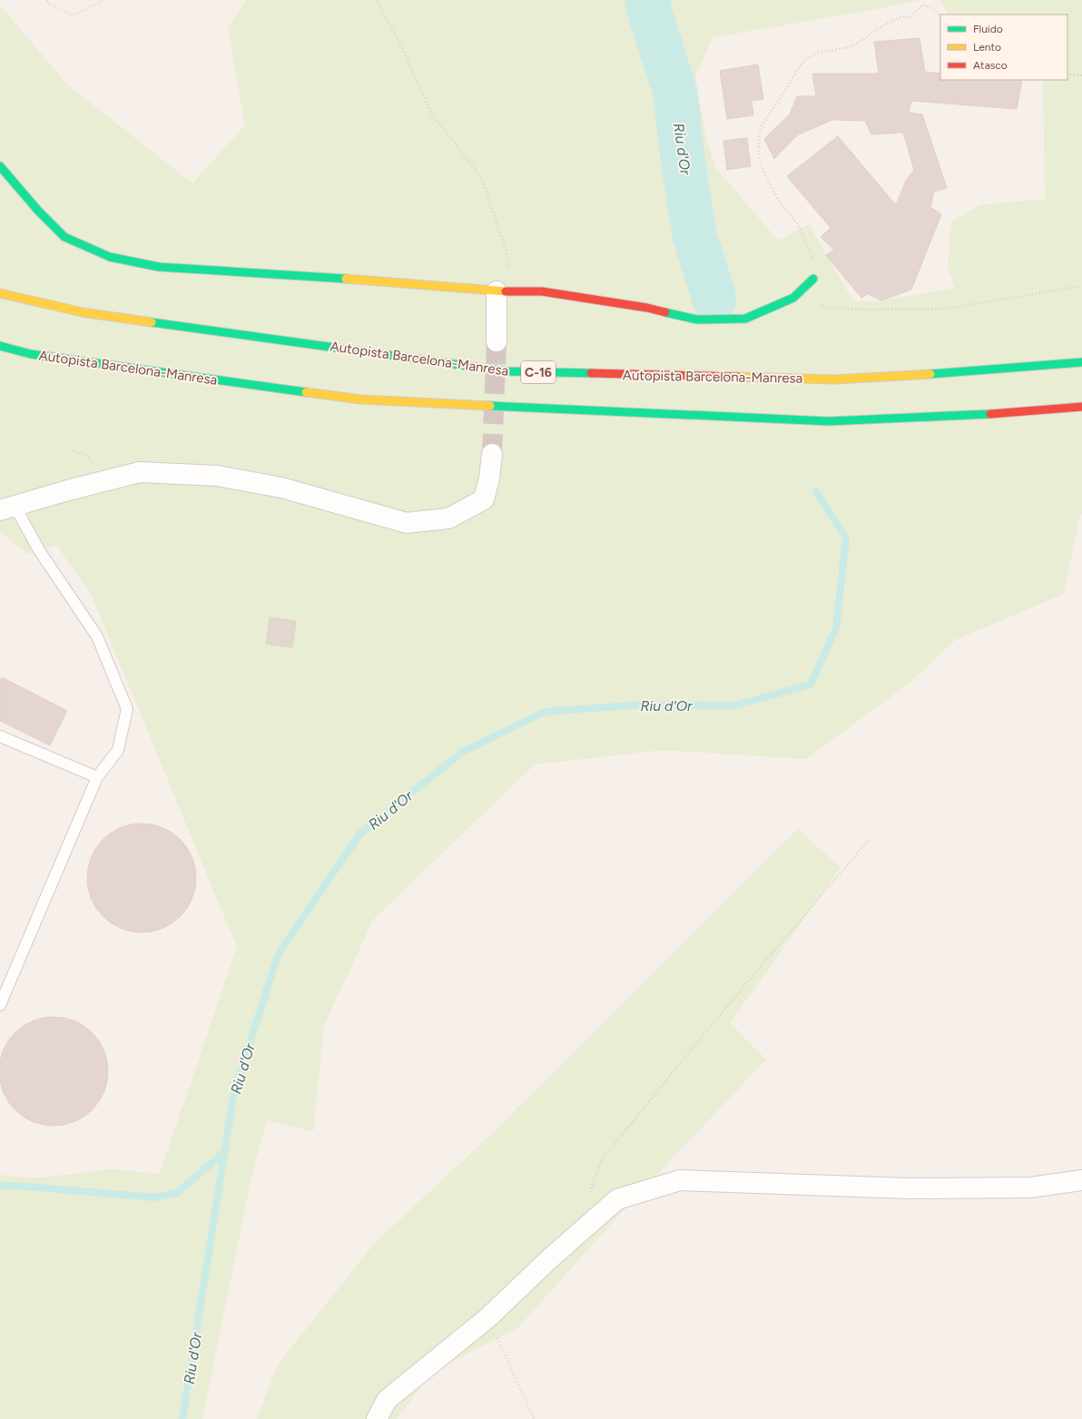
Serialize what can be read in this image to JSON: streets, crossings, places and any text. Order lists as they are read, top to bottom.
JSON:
{
  "streets": {
    "main road": ["Autopista Barcelona-Manresa", "C-16"]
  },
  "water": ["Riu d'Or"],
  "legend": ["Fluido", "Lento", "Atasco"]
}
